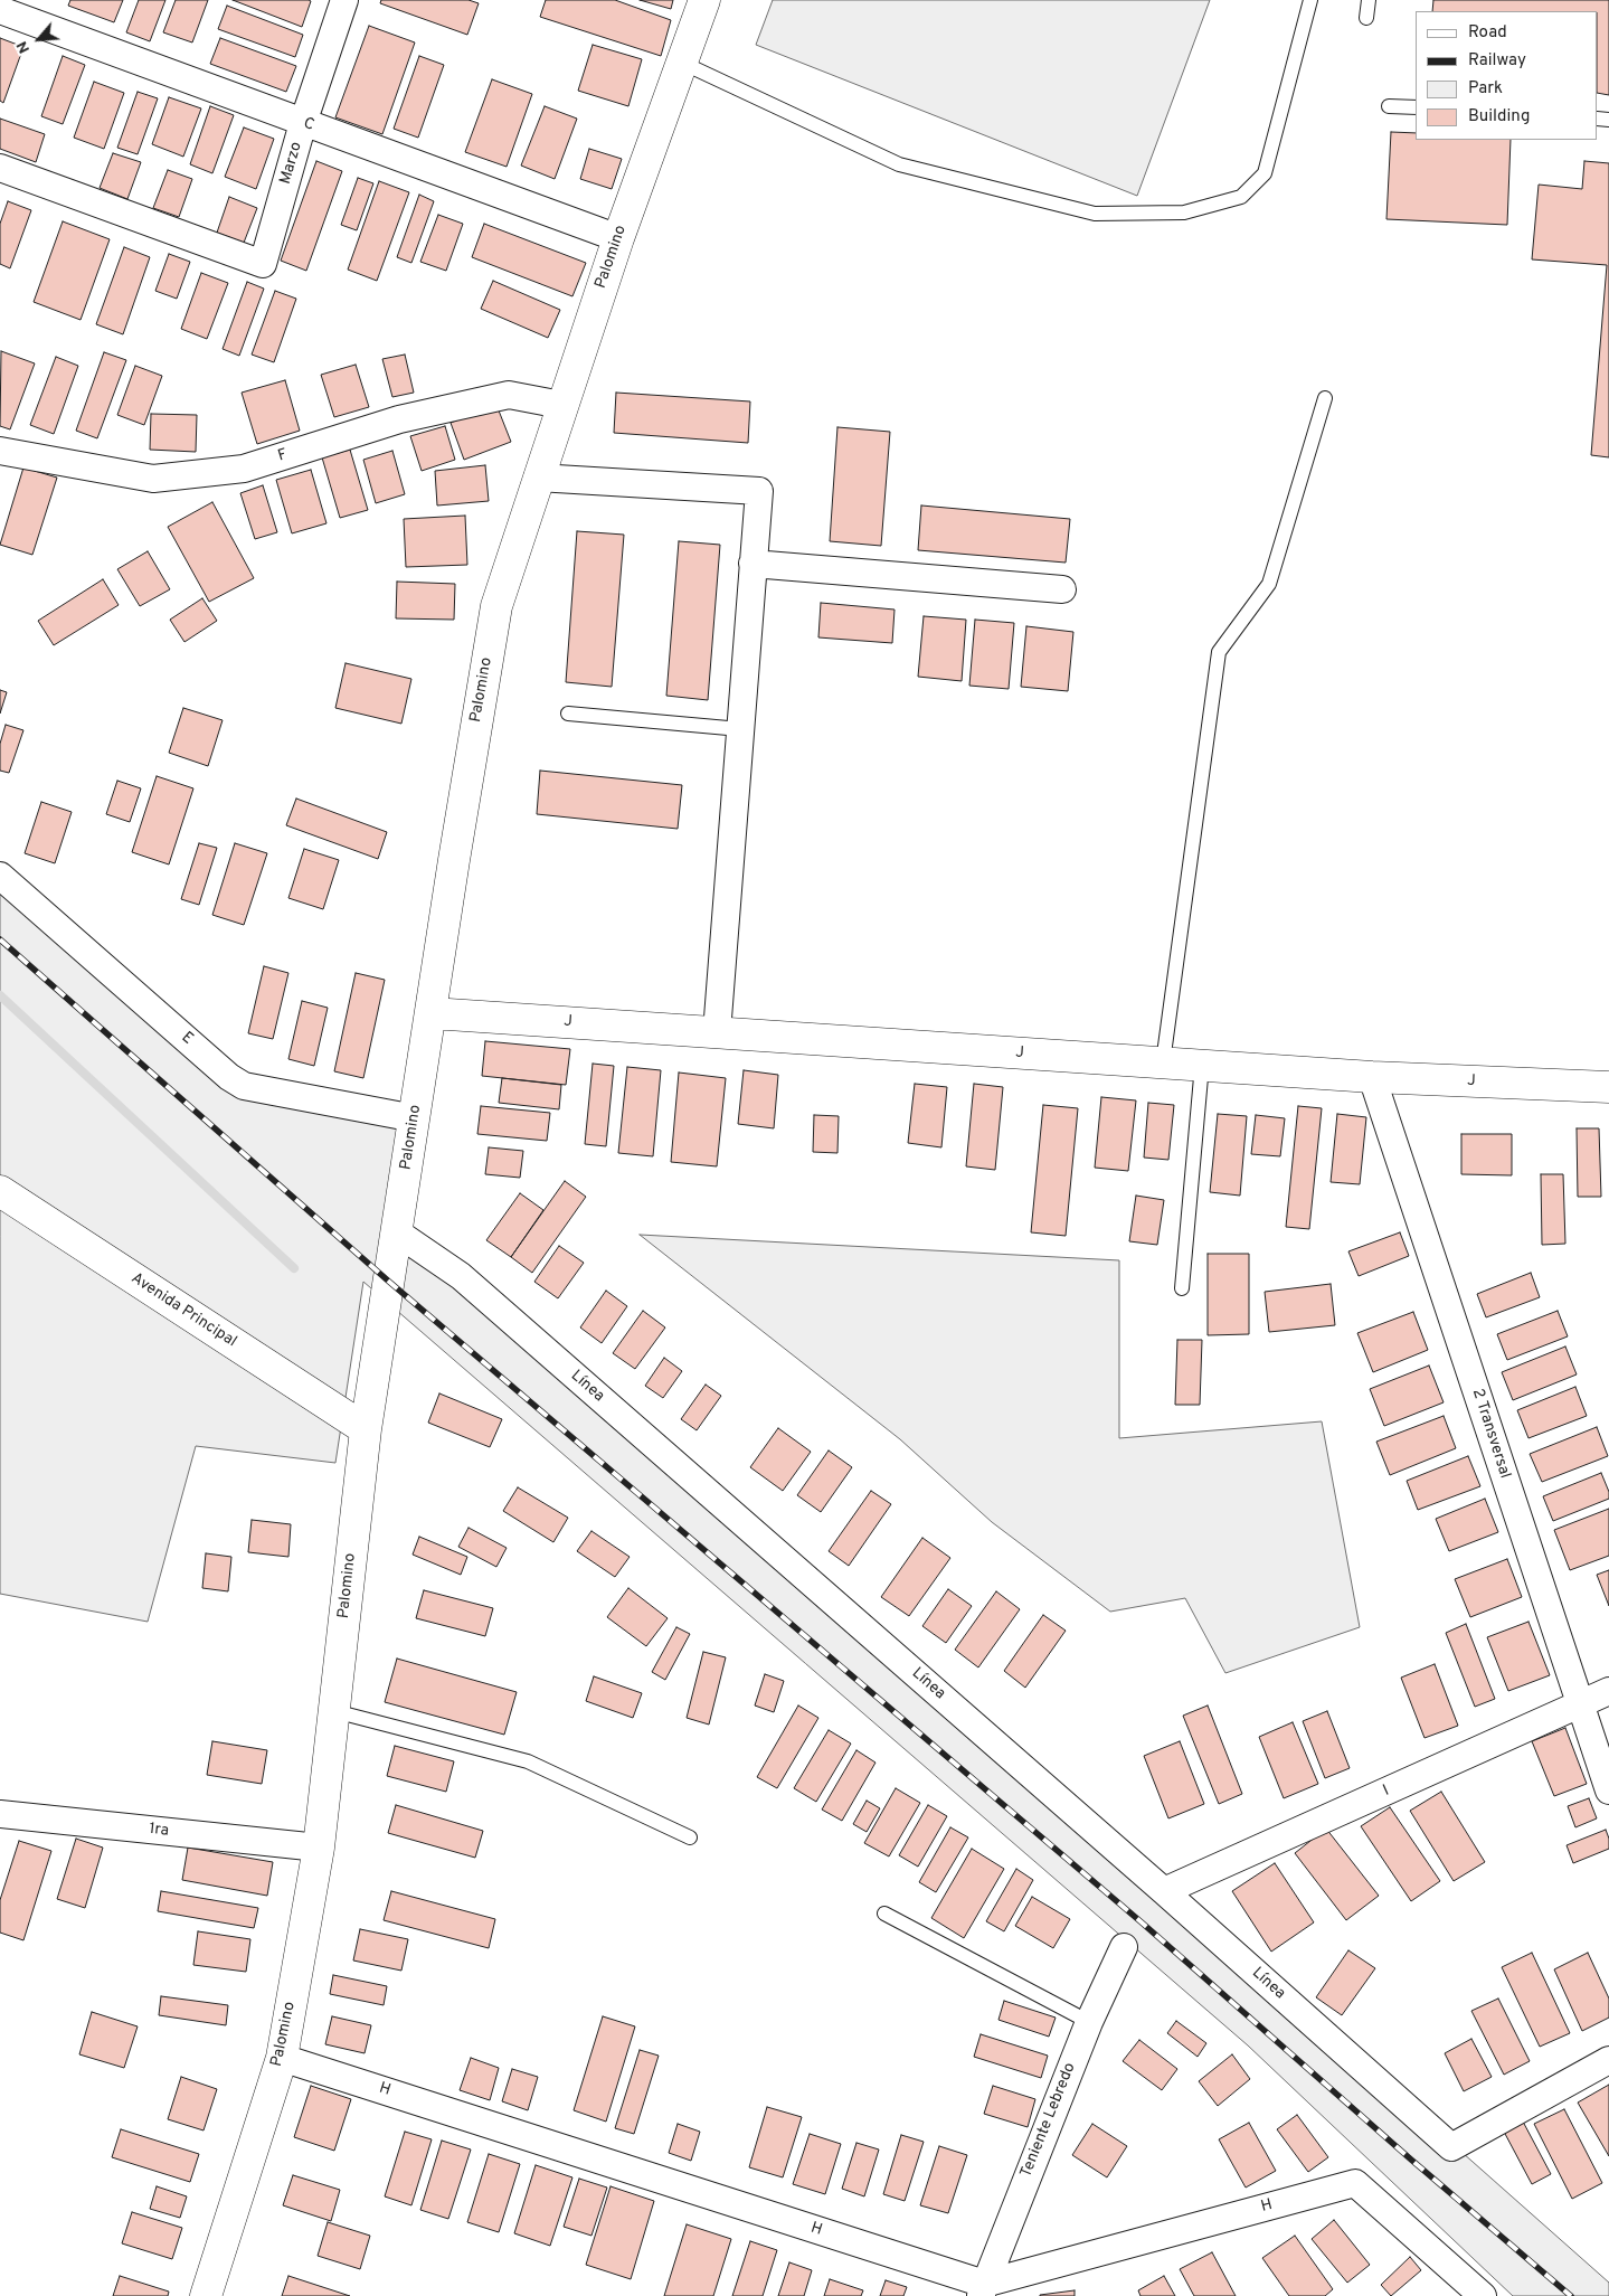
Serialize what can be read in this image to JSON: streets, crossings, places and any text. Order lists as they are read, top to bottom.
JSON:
{
  "streets": {
    "main road": ["Palomino", "J", "Avenida Principal"],
    "street": [
      "C",
      "Marzo",
      "F",
      "E",
      "Línea",
      "2 Transversal",
      "I",
      "1ra",
      "H",
      "Teniente Lebredo"
    ]
  },
  "crossings": [
    ["C", "Marzo"],
    ["C", "Palomino"],
    ["Palomino", "F"],
    ["Palomino", "J"],
    ["Palomino", "E"],
    ["Palomino", "Avenida Principal"],
    ["Palomino", "Línea"],
    ["Palomino", "1ra"],
    ["Palomino", "H"],
    ["J", "2 Transversal"],
    ["Línea", "I"],
    ["2 Transversal", "I"],
    ["H", "Teniente Lebredo"]
  ],
  "legend": [
    "Road",
    "Railway",
    "Park",
    "Building"
  ],
  "north": "bottom left"
}
